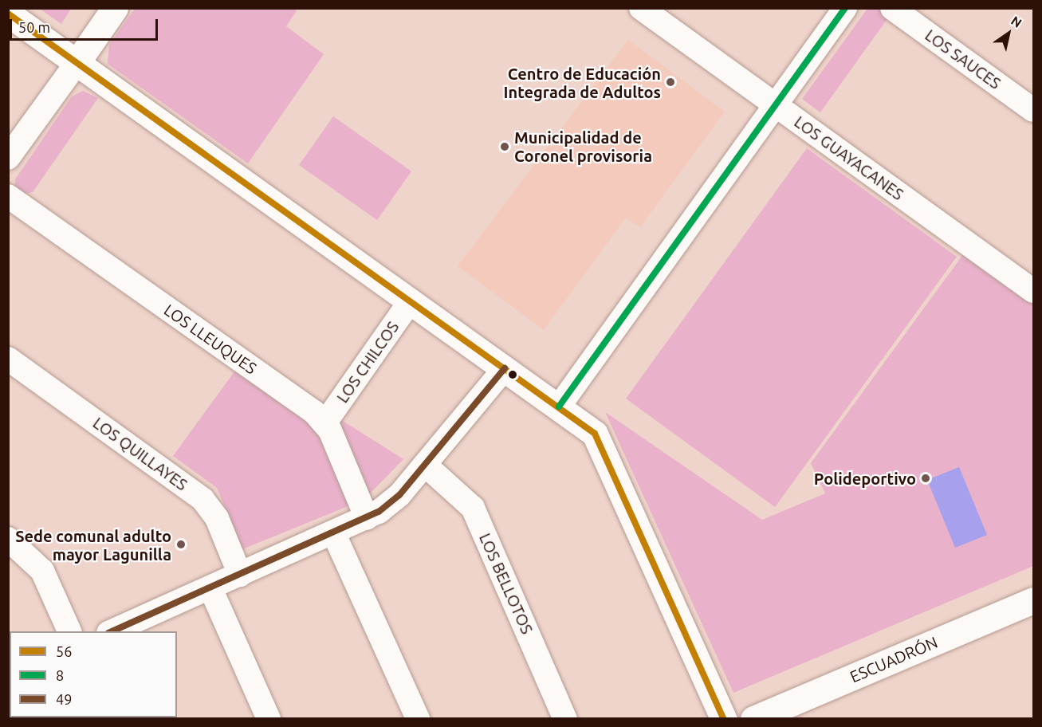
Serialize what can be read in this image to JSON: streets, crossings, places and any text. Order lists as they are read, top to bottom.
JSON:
{
  "streets": {
    "street": [
      "LOS SAUCES",
      "LOS GUAYACANES",
      "LOS LLEUQUES",
      "LOS CHILCOS",
      "LOS QUILLAYES",
      "LOS BELLOTOS",
      "ESCUADRÓN"
    ]
  },
  "crossings": [
    ["LOS LLEUQUES", "LOS CHILCOS"]
  ],
  "places": [
    "Centro de Educación Integrada de Adultos",
    "Municipalidad de Coronel provisoria",
    "Polideportivo",
    "Sede comunal adulto mayor Lagunilla"
  ],
  "lines": ["transit line 8", "transit line 56", "transit line 49"],
  "legend": ["56", "8", "49"],
  "scale_bar": "50 m",
  "north": "top right"
}
